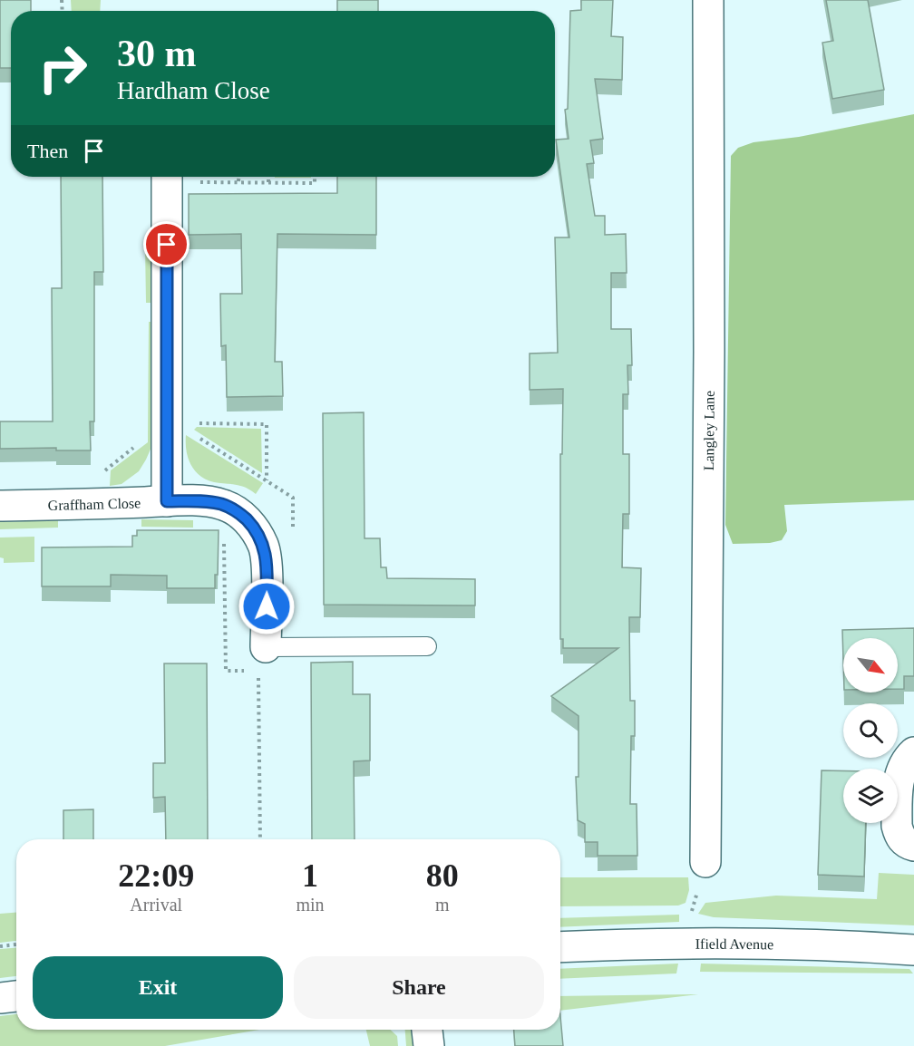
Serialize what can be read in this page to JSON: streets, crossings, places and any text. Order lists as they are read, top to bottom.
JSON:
{
  "streets": {
    "street": ["Langley Lane", "Graffham Close", "Ifield Avenue"]
  },
  "north": "bottom right",
  "page": {
    "turn": ["30 m", "Hardham Close"],
    "then": "Then",
    "eta": [
      "22:09",
      "Arrival",
      "1",
      "min",
      "80",
      "m"
    ],
    "buttons": ["Exit", "Share"]
  }
}
